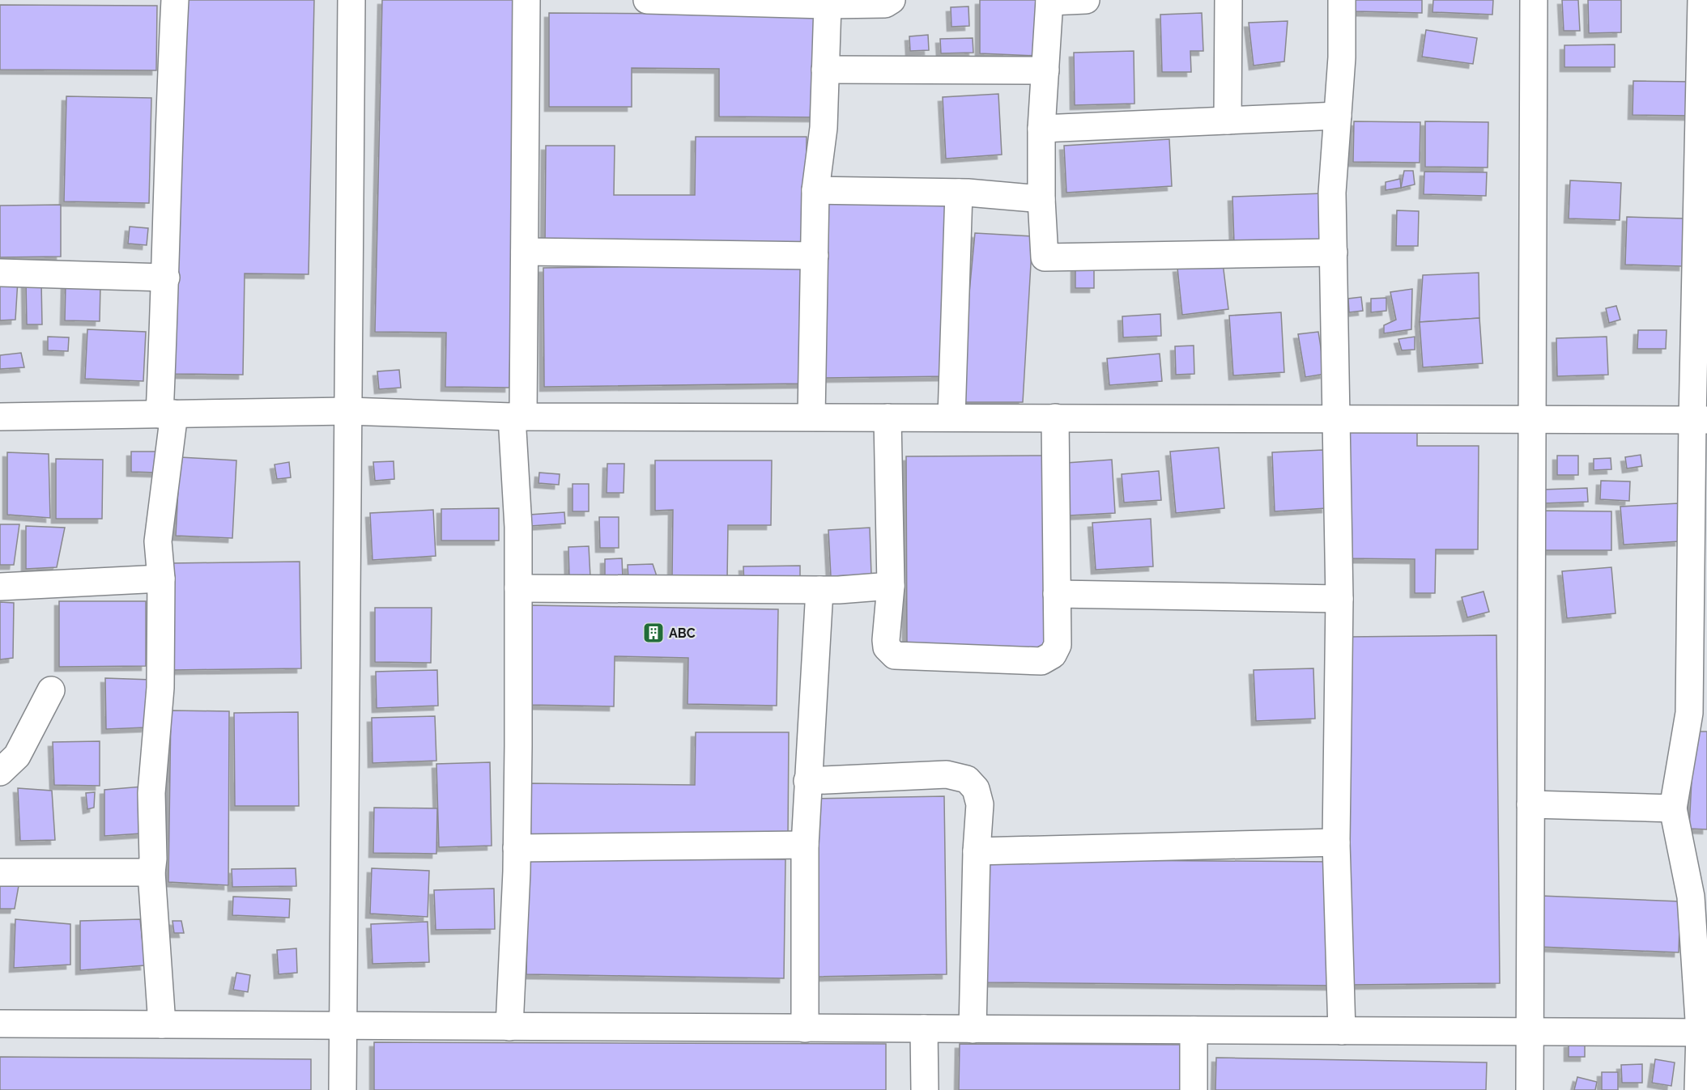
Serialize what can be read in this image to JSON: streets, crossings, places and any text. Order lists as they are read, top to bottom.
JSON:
{
  "places": {
    "building": ["ABC"]
  }
}
